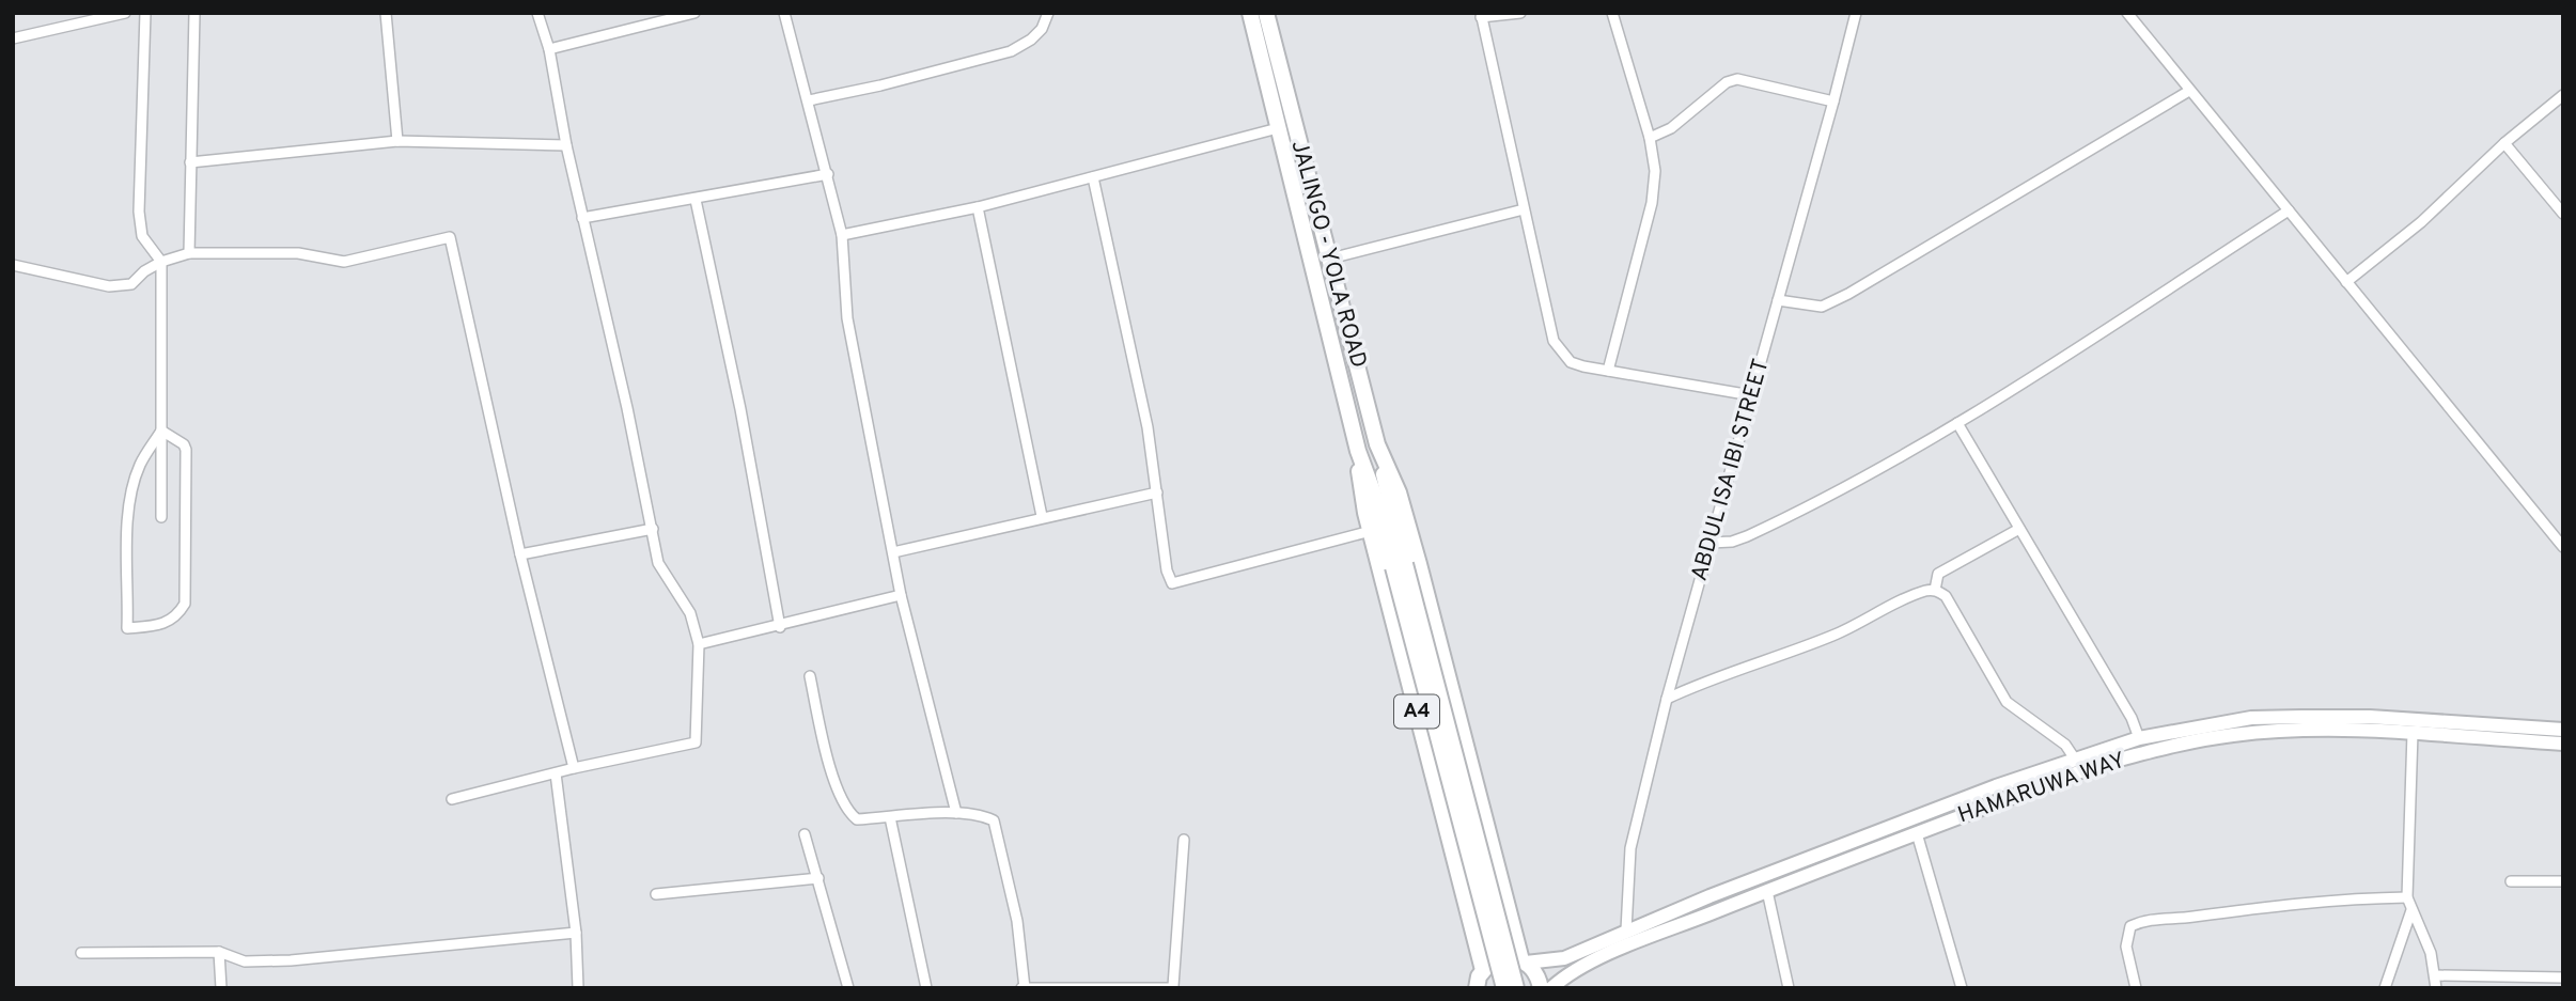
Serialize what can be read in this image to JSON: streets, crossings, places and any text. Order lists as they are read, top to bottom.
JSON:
{
  "streets": {
    "highway": ["JALINGO - YOLA ROAD", "A4"],
    "main road": ["HAMARUWA WAY"],
    "street": ["ABDUL ISA IBI STREET"]
  },
  "crossings": [
    ["JALINGO - YOLA ROAD", "A4"]
  ]
}
